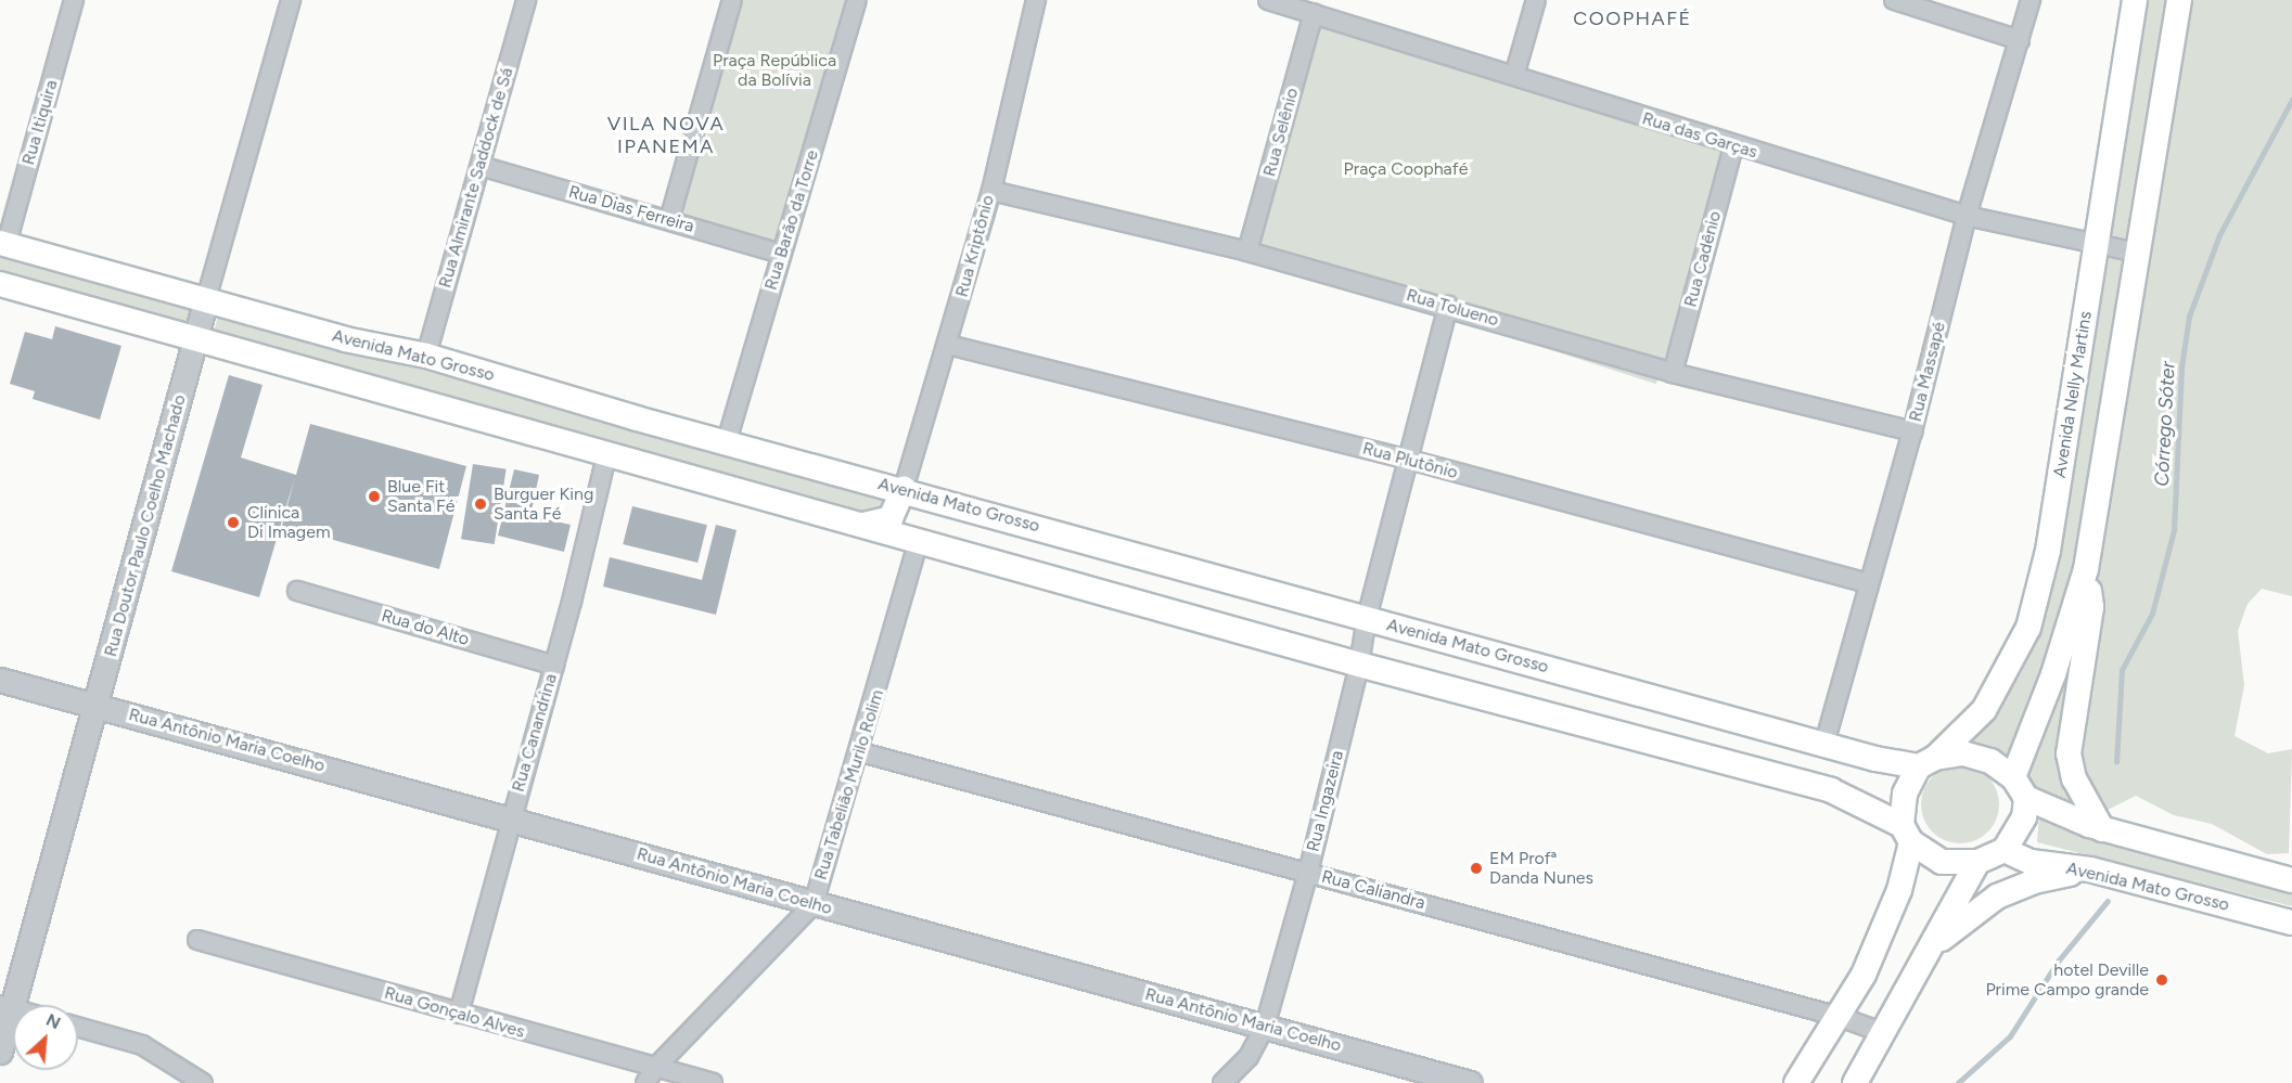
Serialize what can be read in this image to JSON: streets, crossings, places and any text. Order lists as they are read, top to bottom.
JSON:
{
  "streets": {
    "main road": ["Avenida Mato Grosso", "Avenida Nelly Martins"],
    "street": [
      "Rua Itiquira",
      "Rua Selênio",
      "Rua das Garças",
      "Rua Almirante Saddock de Sá",
      "Rua Dias Ferreira",
      "Rua Barão da Torre",
      "Rua Kriptônio",
      "Rua Cadênio",
      "Rua Tolueno",
      "Rua Massapé",
      "Rua Plutônio",
      "Rua Doutor Paulo Coelho Machado",
      "Rua do Alto",
      "Rua Canandrina",
      "Rua Antônio Maria Coelho",
      "Rua Tabelião Murilo Rolim",
      "Rua Ingazeira",
      "Rua Caliandra",
      "Rua Gonçalo Alves"
    ]
  },
  "crossings": [
    ["Rua Itiquira", "Avenida Mato Grosso"],
    ["Rua Selênio", "Rua das Garças"],
    ["Rua Selênio", "Rua Tolueno"],
    ["Rua das Garças", "Rua Cadênio"],
    ["Rua das Garças", "Rua Massapé"],
    ["Rua das Garças", "Avenida Nelly Martins"],
    ["Rua Almirante Saddock de Sá", "Rua Dias Ferreira"],
    ["Rua Almirante Saddock de Sá", "Avenida Mato Grosso"],
    ["Rua Dias Ferreira", "Rua Barão da Torre"],
    ["Rua Barão da Torre", "Avenida Mato Grosso"],
    ["Rua Kriptônio", "Rua Tolueno"],
    ["Rua Kriptônio", "Avenida Mato Grosso"],
    ["Rua Kriptônio", "Rua Plutônio"],
    ["Rua Cadênio", "Rua Tolueno"],
    ["Rua Tolueno", "Rua Massapé"],
    ["Rua Tolueno", "Rua Ingazeira"],
    ["Avenida Mato Grosso", "Rua Massapé"],
    ["Avenida Mato Grosso", "Avenida Nelly Martins"],
    ["Avenida Mato Grosso", "Rua Doutor Paulo Coelho Machado"],
    ["Avenida Mato Grosso", "Rua Ingazeira"],
    ["Rua Massapé", "Rua Plutônio"],
    ["Rua Plutônio", "Rua Ingazeira"],
    ["Rua Doutor Paulo Coelho Machado", "Rua Antônio Maria Coelho"],
    ["Rua do Alto", "Rua Canandrina"],
    ["Rua Canandrina", "Rua Antônio Maria Coelho"],
    ["Rua Canandrina", "Rua Gonçalo Alves"],
    ["Rua Antônio Maria Coelho", "Rua Tabelião Murilo Rolim"],
    ["Rua Antônio Maria Coelho", "Rua Ingazeira"],
    ["Rua Tabelião Murilo Rolim", "Rua Caliandra"],
    ["Rua Tabelião Murilo Rolim", "Rua Gonçalo Alves"],
    ["Rua Ingazeira", "Rua Caliandra"]
  ],
  "districts": ["COOPHAFÉ", "VILA NOVA IPANEMA"],
  "water": ["Córrego Sóter"],
  "parks": ["Praça República da Bolívia", "Praça Coophafé"],
  "places": [
    "Blue Fit Santa Fé",
    "Burguer King Santa Fé",
    "Clinica Di Imagem",
    "EM Profª Danda Nunes",
    "hotel Deville Prime Campo grande"
  ],
  "north": "top right"
}
